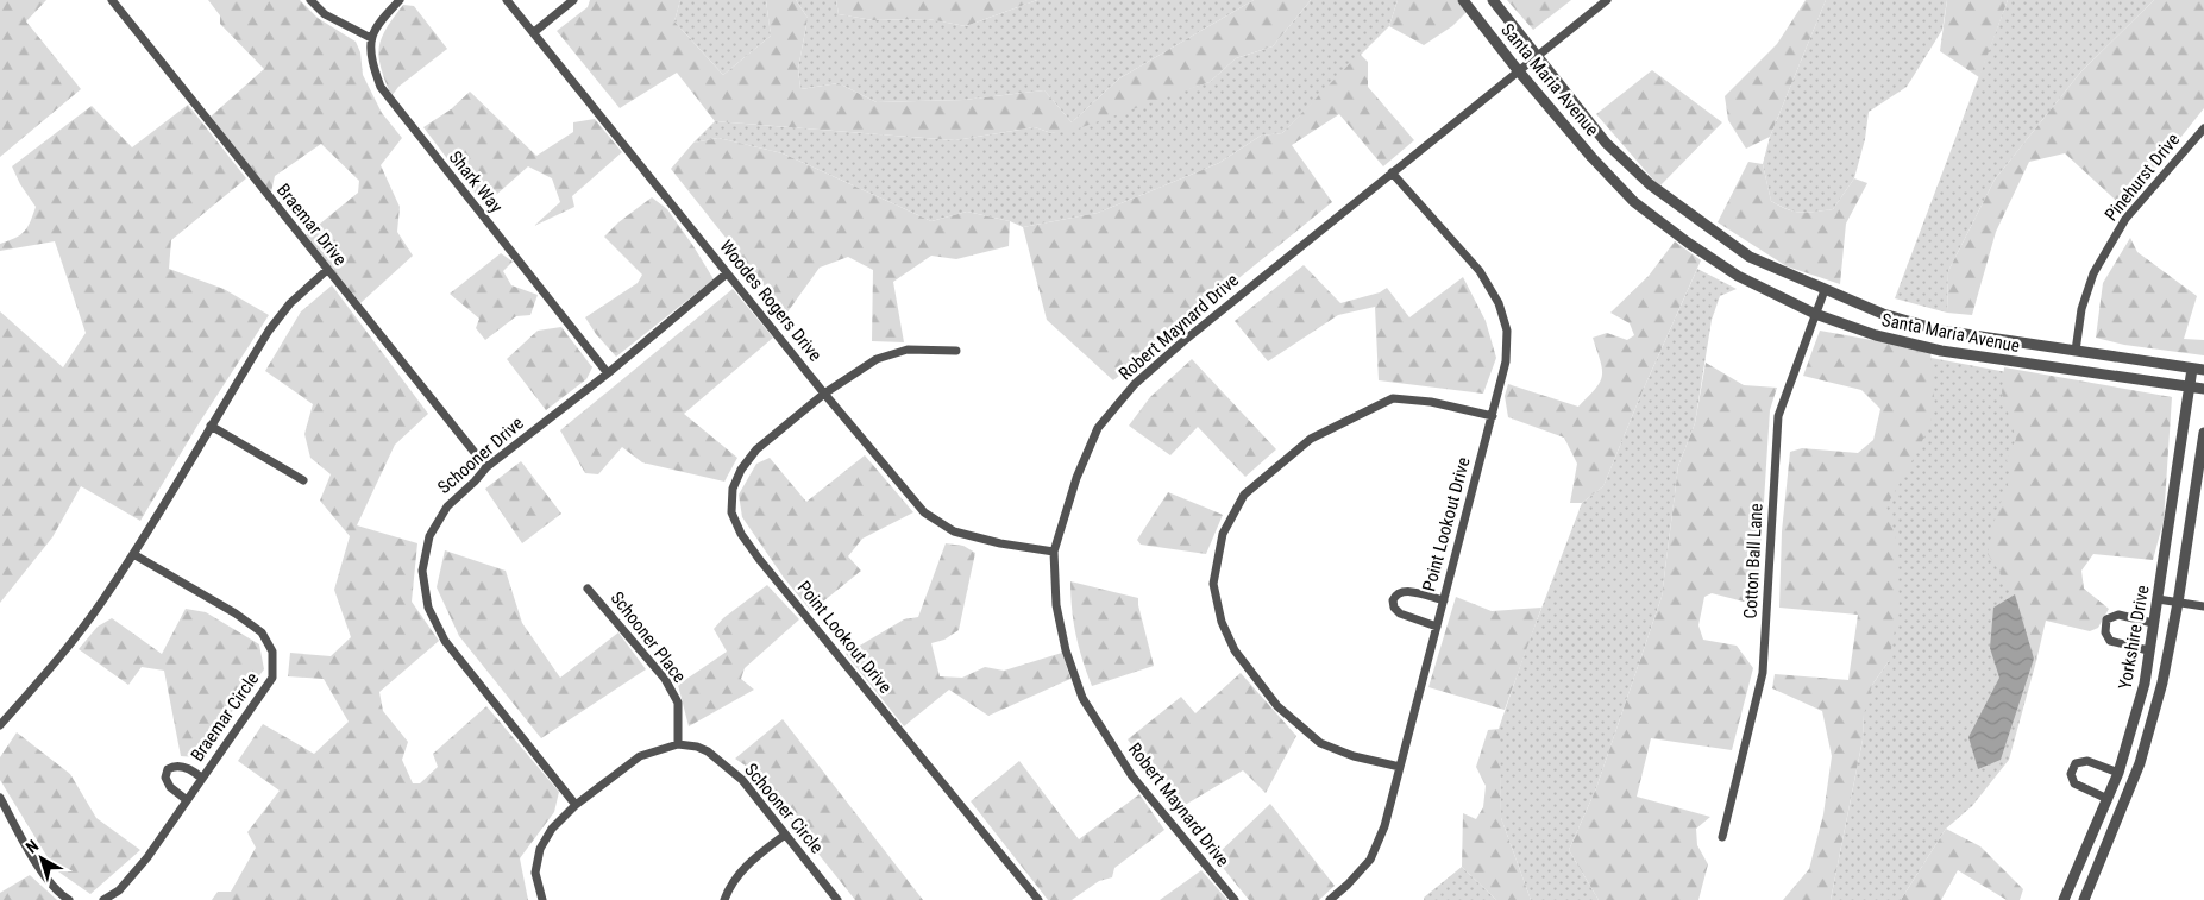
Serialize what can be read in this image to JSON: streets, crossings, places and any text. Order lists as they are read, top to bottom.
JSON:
{
  "streets": {
    "street": [
      "Santa Maria Avenue",
      "Pinehurst Drive",
      "Shark Way",
      "Braemar Drive",
      "Woodes Rogers Drive",
      "Robert Maynard Drive",
      "Schooner Drive",
      "Point Lookout Drive",
      "Cotton Ball Lane",
      "Schooner Place",
      "Yorkshire Drive",
      "Braemar Circle",
      "Schooner Circle"
    ]
  },
  "crossings": [
    ["Santa Maria Avenue", "Pinehurst Drive"],
    ["Santa Maria Avenue", "Robert Maynard Drive"],
    ["Santa Maria Avenue", "Cotton Ball Lane"],
    ["Santa Maria Avenue", "Yorkshire Drive"],
    ["Shark Way", "Schooner Drive"],
    ["Braemar Drive", "Schooner Drive"],
    ["Woodes Rogers Drive", "Robert Maynard Drive"],
    ["Woodes Rogers Drive", "Schooner Drive"],
    ["Woodes Rogers Drive", "Point Lookout Drive"],
    ["Robert Maynard Drive", "Point Lookout Drive"],
    ["Schooner Place", "Schooner Circle"]
  ],
  "north": "top left"
}
